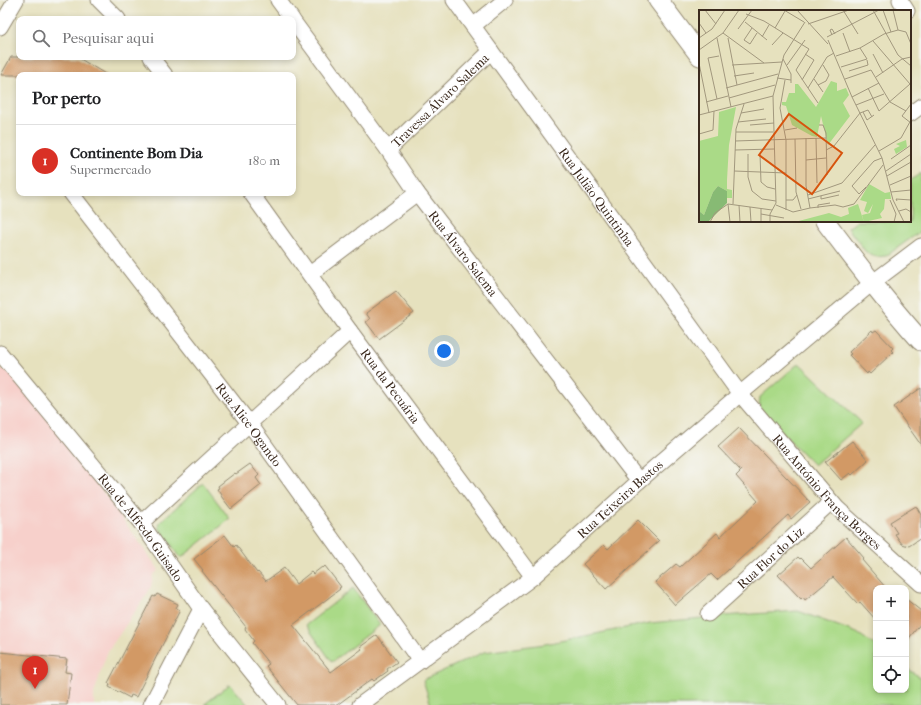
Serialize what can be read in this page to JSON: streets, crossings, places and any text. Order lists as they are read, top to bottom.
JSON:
{
  "streets": {
    "street": [
      "Travessa Álvaro Salema",
      "Rua Julião Quintinha",
      "Rua Álvaro Salema",
      "Rua da Pecuária",
      "Rua Alice Ogando",
      "Rua António França Borges",
      "Rua Teixeira Bastos",
      "Rua de Alfredo Guisado",
      "Rua Flor do Liz"
    ]
  },
  "crossings": [
    ["Travessa Álvaro Salema", "Rua Julião Quintinha"],
    ["Travessa Álvaro Salema", "Rua Álvaro Salema"],
    ["Rua Julião Quintinha", "Rua António França Borges"],
    ["Rua Julião Quintinha", "Rua Teixeira Bastos"],
    ["Rua Álvaro Salema", "Rua Teixeira Bastos"],
    ["Rua da Pecuária", "Rua Teixeira Bastos"],
    ["Rua Alice Ogando", "Rua Teixeira Bastos"],
    ["Rua António França Borges", "Rua Teixeira Bastos"],
    ["Rua António França Borges", "Rua Flor do Liz"]
  ],
  "page": {
    "search": "Pesquisar aqui",
    "heading": "Por perto",
    "list": [
      {
        "mark": "1",
        "name": "Continente Bom Dia",
        "note": "Supermercado",
        "value": "180 m"
      }
    ],
    "map_buttons": ["+", "−"],
    "pins": "1"
  }
}
